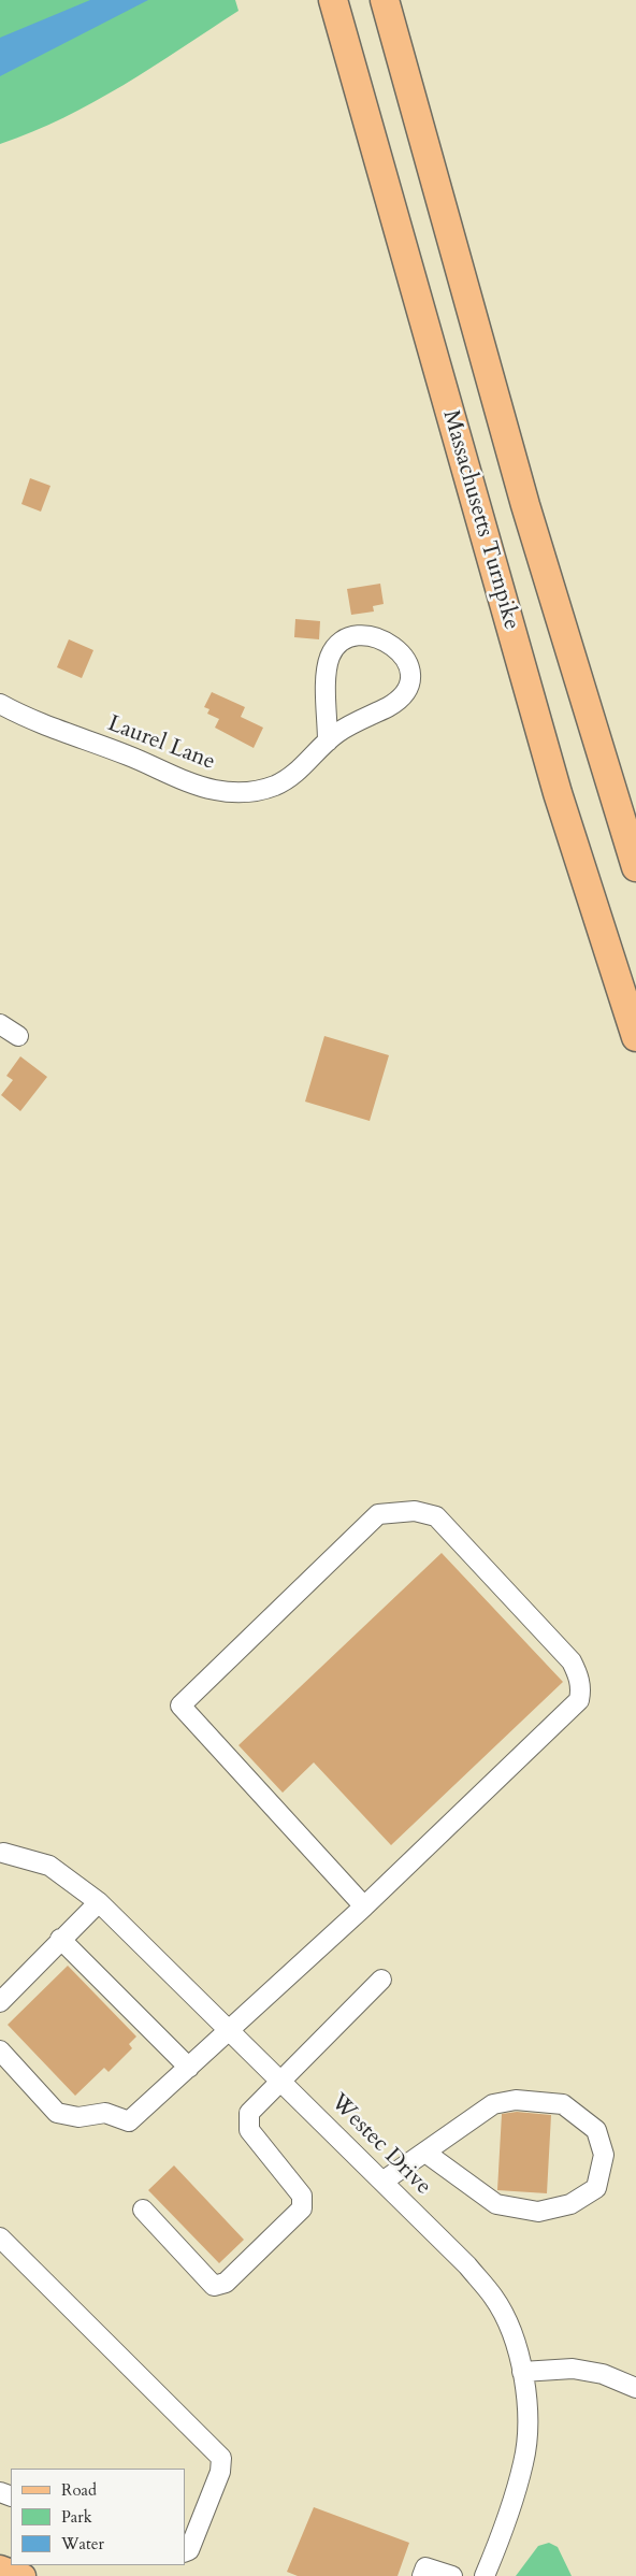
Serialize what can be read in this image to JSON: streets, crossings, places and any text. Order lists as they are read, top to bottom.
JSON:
{
  "streets": {
    "highway": ["Massachusetts Turnpike"],
    "street": ["Laurel Lane", "Westec Drive"]
  },
  "legend": ["Road", "Park", "Water"]
}
